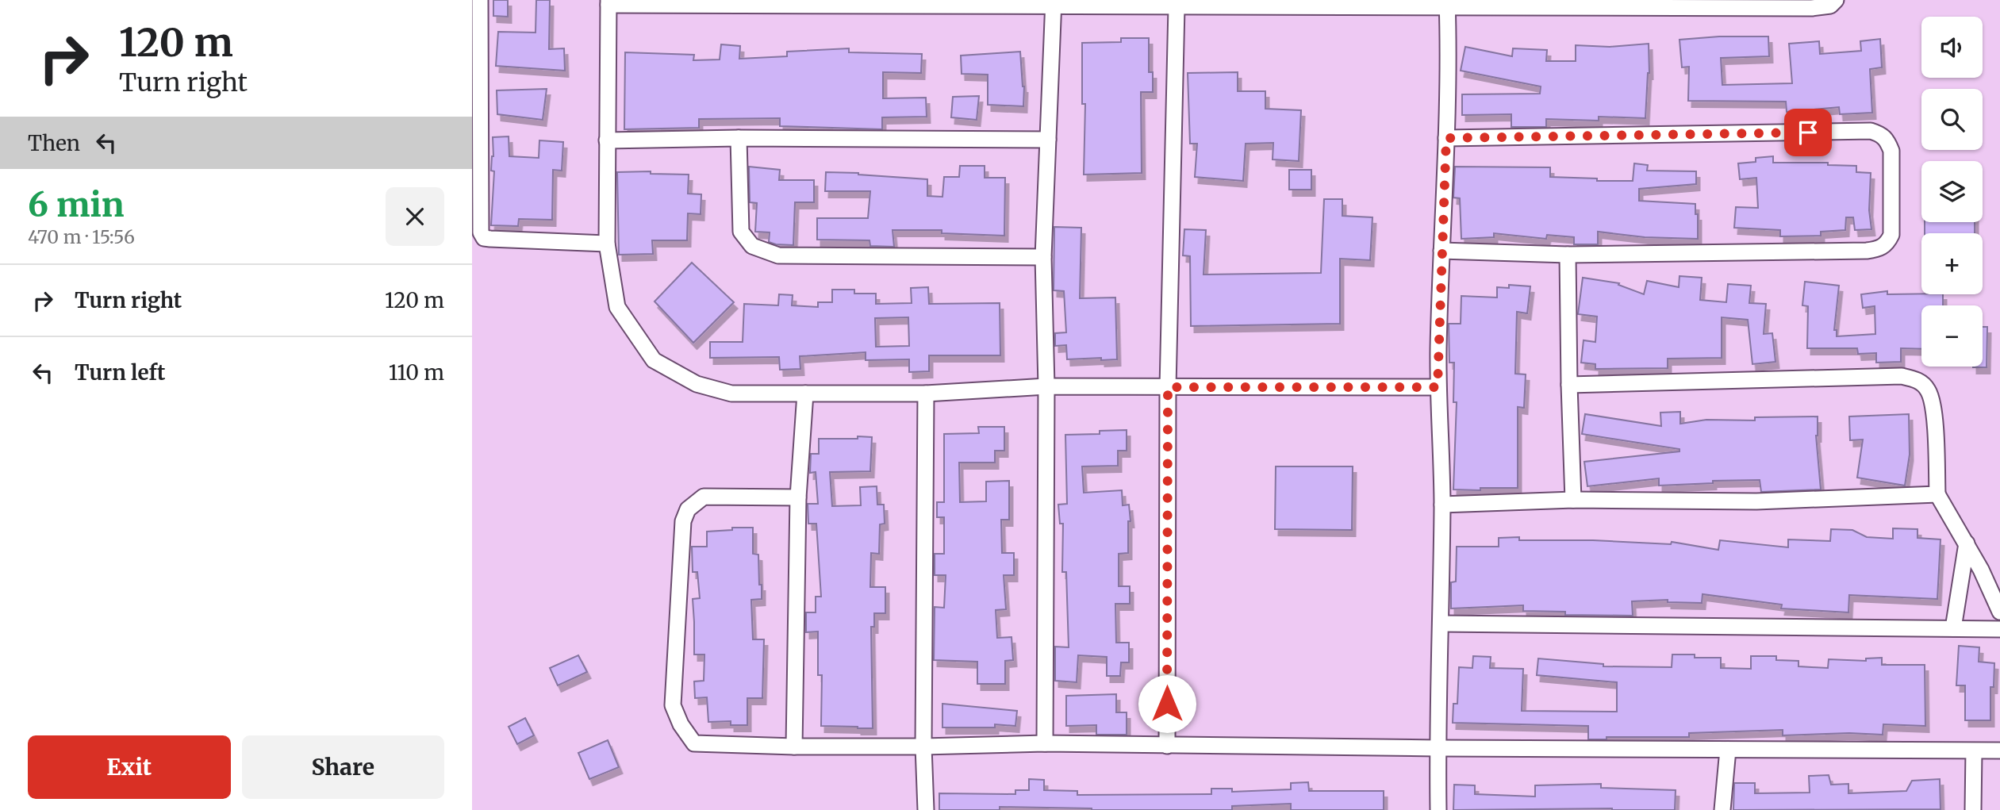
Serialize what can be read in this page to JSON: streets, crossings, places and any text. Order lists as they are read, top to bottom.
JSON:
{
  "page": {
    "turn": ["120 m", "Turn right"],
    "map_buttons": ["+", "−"],
    "then": "Then",
    "heading": ["6 min", "470 m · 15:56"],
    "list": [
      {
        "name": "Turn right",
        "value": "120 m"
      },
      {
        "name": "Turn left",
        "value": "110 m"
      }
    ],
    "buttons": ["Exit", "Share"]
  }
}
